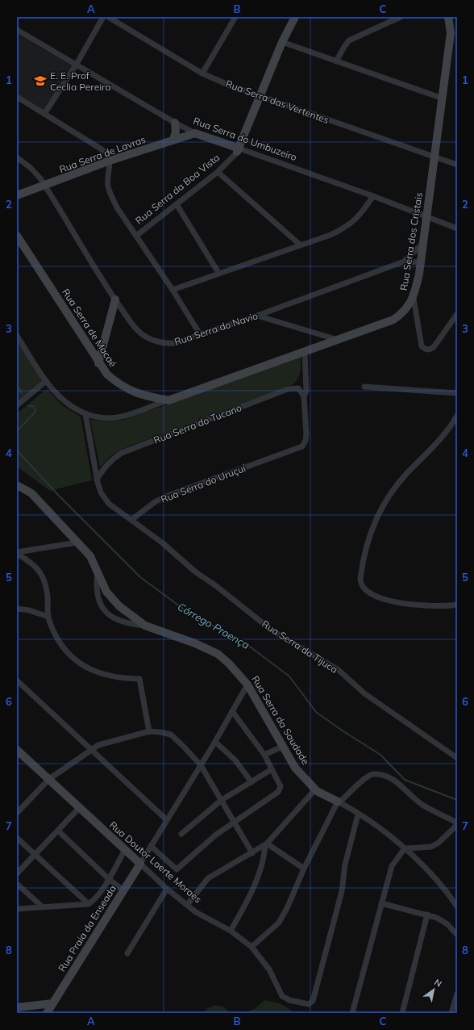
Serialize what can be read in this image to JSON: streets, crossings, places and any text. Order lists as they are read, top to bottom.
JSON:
{
  "streets": {
    "street": [
      "Rua Serra das Vertentes",
      "Rua Serra do Umbuzeiro",
      "Rua Serra de Lavras",
      "Rua Serra da Boa Vista",
      "Rua Serra dos Cristais",
      "Rua Serra de Macaé",
      "Rua Serra do Navio",
      "Rua Serra do Tucano",
      "Rua Serra do Uruçuí",
      "Rua Serra da Tijuca",
      "Rua Serra da Saudade",
      "Rua Doutor Laerte Moraes",
      "Rua Praia da Enseada"
    ]
  },
  "crossings": [
    ["Rua Serra das Vertentes", "Rua Serra da Boa Vista"],
    ["Rua Serra das Vertentes", "Rua Serra dos Cristais"],
    ["Rua Serra do Umbuzeiro", "Rua Serra de Lavras"],
    ["Rua Serra do Umbuzeiro", "Rua Serra da Boa Vista"],
    ["Rua Serra do Umbuzeiro", "Rua Serra dos Cristais"],
    ["Rua Serra de Lavras", "Rua Serra do Navio"],
    ["Rua Serra dos Cristais", "Rua Serra de Macaé"],
    ["Rua Serra dos Cristais", "Rua Serra do Navio"],
    ["Rua Serra dos Cristais", "Rua Serra do Uruçuí"],
    ["Rua Serra do Tucano", "Rua Serra do Uruçuí"],
    ["Rua Serra do Uruçuí", "Rua Serra da Tijuca"],
    ["Rua Doutor Laerte Moraes", "Rua Praia da Enseada"]
  ],
  "water": ["Córrego Proença"],
  "places": {
    "school or university": ["E. E. Prof Ceclia Pereira"]
  },
  "north": "top right",
  "grid": {
    "columns": ["A", "B", "C"],
    "rows": [
      "1",
      "2",
      "3",
      "4",
      "5",
      "6",
      "7",
      "8"
    ]
  }
}
